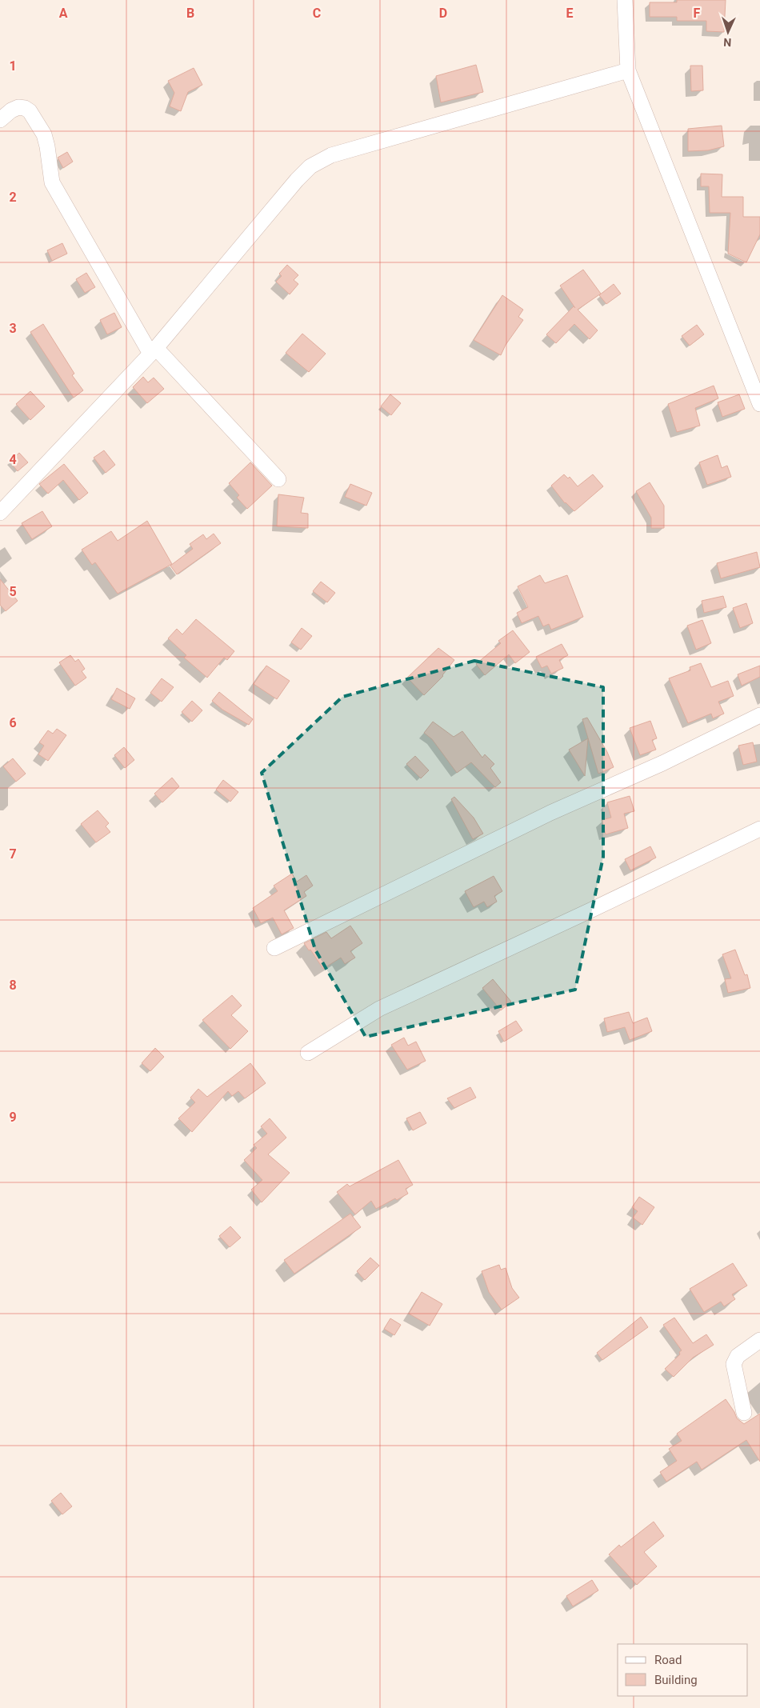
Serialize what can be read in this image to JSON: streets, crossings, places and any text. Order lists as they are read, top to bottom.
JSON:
{
  "legend": ["Road", "Building"],
  "north": "bottom",
  "grid": {
    "columns": [
      "A",
      "B",
      "C",
      "D",
      "E",
      "F"
    ],
    "rows": [
      "1",
      "2",
      "3",
      "4",
      "5",
      "6",
      "7",
      "8",
      "9"
    ]
  }
}
